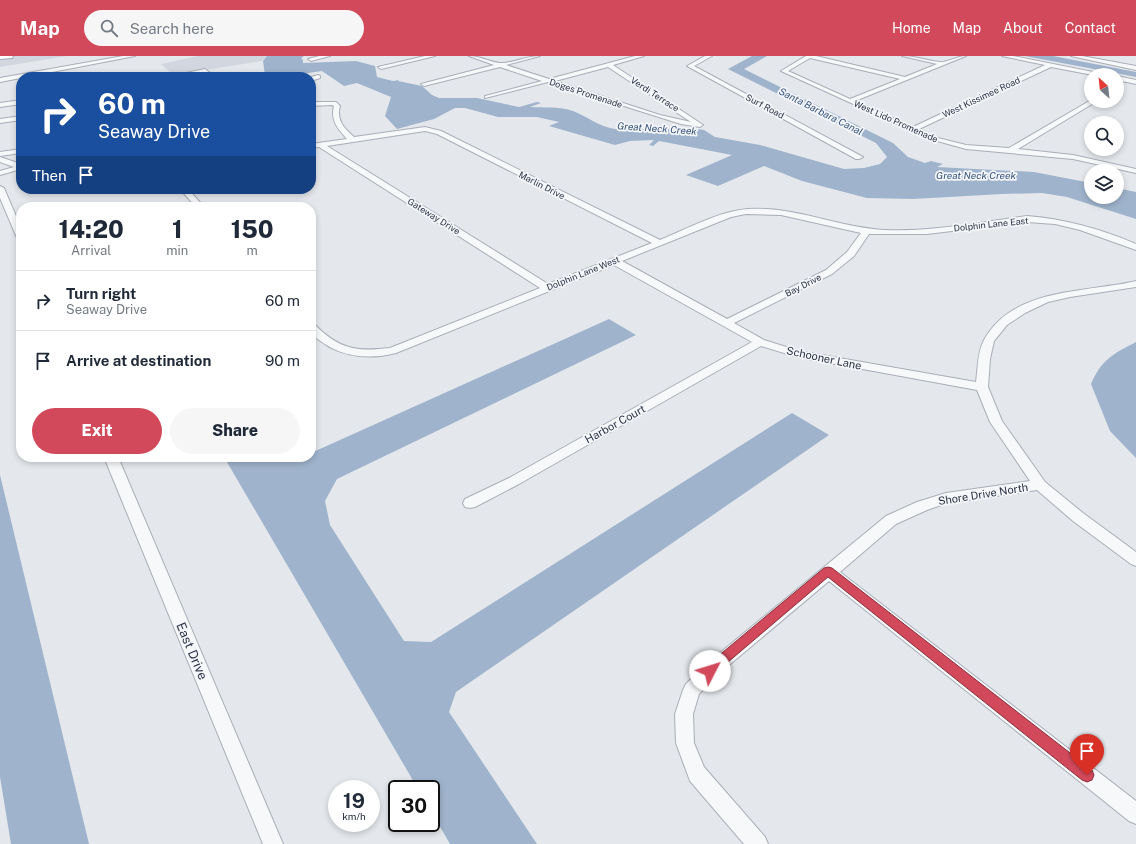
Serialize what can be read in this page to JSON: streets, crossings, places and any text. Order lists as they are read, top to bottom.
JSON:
{
  "streets": {
    "street": [
      "Doges Promenade",
      "Verdi Terrace",
      "West Kissimee Road",
      "Surf Road",
      "West Lido Promenade",
      "Marlin Drive",
      "Gateway Drive",
      "Dolphin Lane East",
      "Dolphin Lane West",
      "Bay Drive",
      "Schooner Lane",
      "Harbor Court",
      "Shore Drive North",
      "East Drive"
    ]
  },
  "crossings": [
    ["Doges Promenade", "Verdi Terrace"],
    ["West Kissimee Road", "West Lido Promenade"],
    ["Marlin Drive", "Dolphin Lane West"],
    ["Gateway Drive", "Dolphin Lane West"],
    ["Dolphin Lane East", "Dolphin Lane West"],
    ["Dolphin Lane East", "Bay Drive"],
    ["Dolphin Lane West", "Bay Drive"],
    ["Dolphin Lane West", "Schooner Lane"],
    ["Bay Drive", "Schooner Lane"],
    ["Schooner Lane", "Harbor Court"]
  ],
  "water": ["Santa Barbara Canal", "Great Neck Creek"],
  "north": "top left",
  "page": {
    "header": "Map",
    "search": "Search here",
    "nav": [
      "Home",
      "Map",
      "About",
      "Contact"
    ],
    "turn": ["60 m", "Seaway Drive"],
    "then": "Then",
    "eta": [
      "14:20",
      "Arrival",
      "1",
      "min",
      "150",
      "m"
    ],
    "list": [
      {
        "name": "Turn right",
        "note": "Seaway Drive",
        "value": "60 m"
      },
      {
        "name": "Arrive at destination",
        "value": "90 m"
      }
    ],
    "buttons": ["Exit", "Share"],
    "speed": "19 km/h",
    "limit": "30"
  }
}
